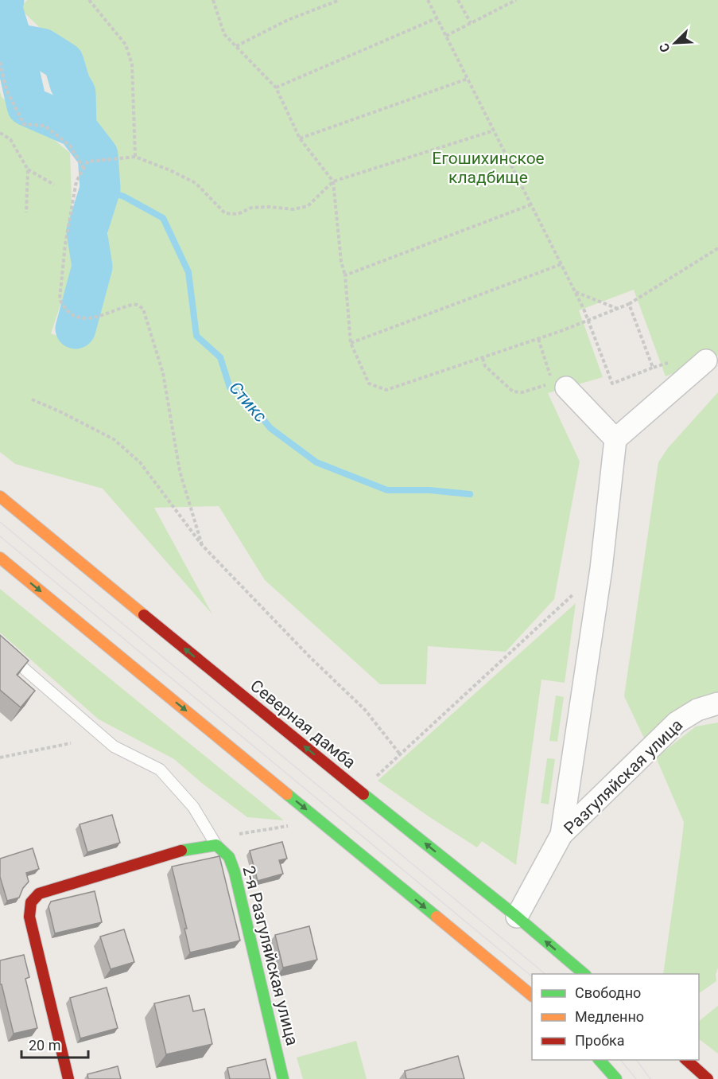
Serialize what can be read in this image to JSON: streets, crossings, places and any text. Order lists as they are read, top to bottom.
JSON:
{
  "streets": {
    "main road": ["Северная дамба", "2-я Разгуляйская улица"],
    "street": ["Разгуляйская улица"]
  },
  "crossings": [
    ["Северная дамба", "Разгуляйская улица"]
  ],
  "water": ["Стикс"],
  "parks": ["Егошихинское кладбище"],
  "legend": ["Свободно", "Медленно", "Пробка"],
  "scale_bar": "20 m",
  "north": "bottom left"
}
